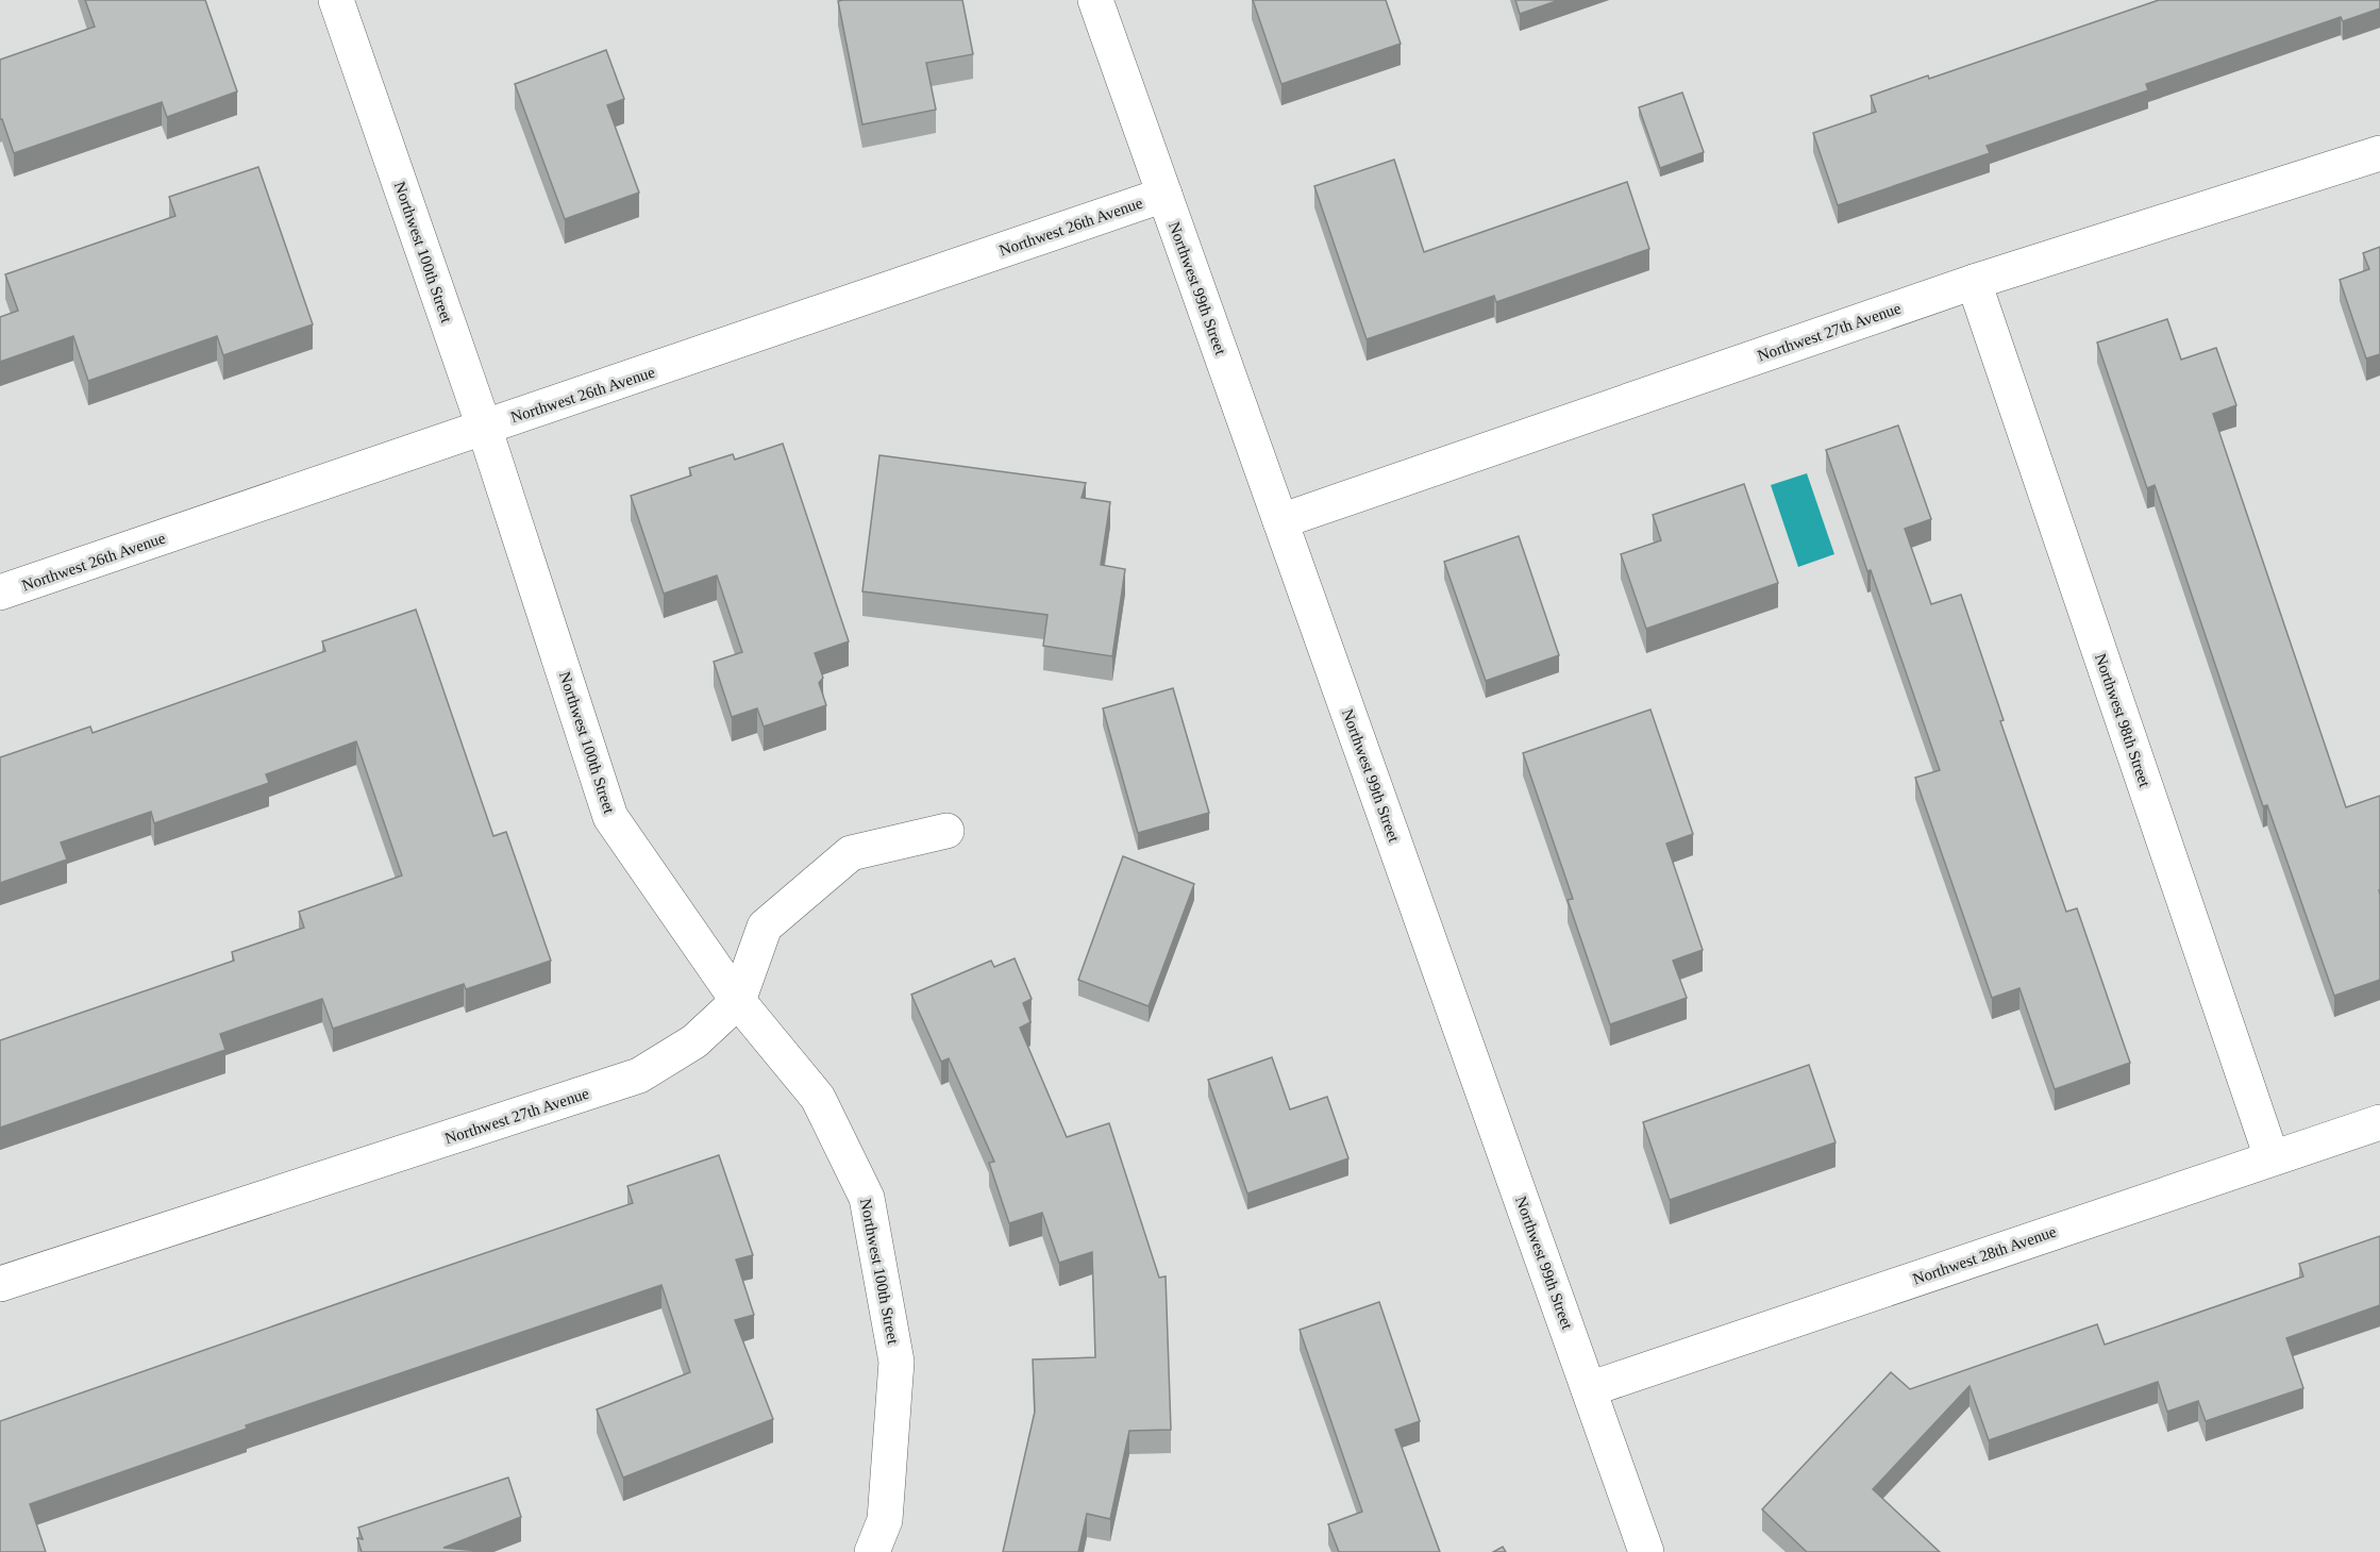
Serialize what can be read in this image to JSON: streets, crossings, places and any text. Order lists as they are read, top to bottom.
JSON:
{
  "streets": {
    "street": [
      "Northwest 26th Avenue",
      "Northwest 100th Street",
      "Northwest 99th Street",
      "Northwest 27th Avenue",
      "Northwest 98th Street",
      "Northwest 28th Avenue"
    ]
  },
  "crossings": [
    ["Northwest 26th Avenue", "Northwest 100th Street"],
    ["Northwest 26th Avenue", "Northwest 99th Street"],
    ["Northwest 100th Street", "Northwest 27th Avenue"],
    ["Northwest 99th Street", "Northwest 27th Avenue"],
    ["Northwest 99th Street", "Northwest 28th Avenue"],
    ["Northwest 27th Avenue", "Northwest 98th Street"],
    ["Northwest 98th Street", "Northwest 28th Avenue"]
  ]
}
